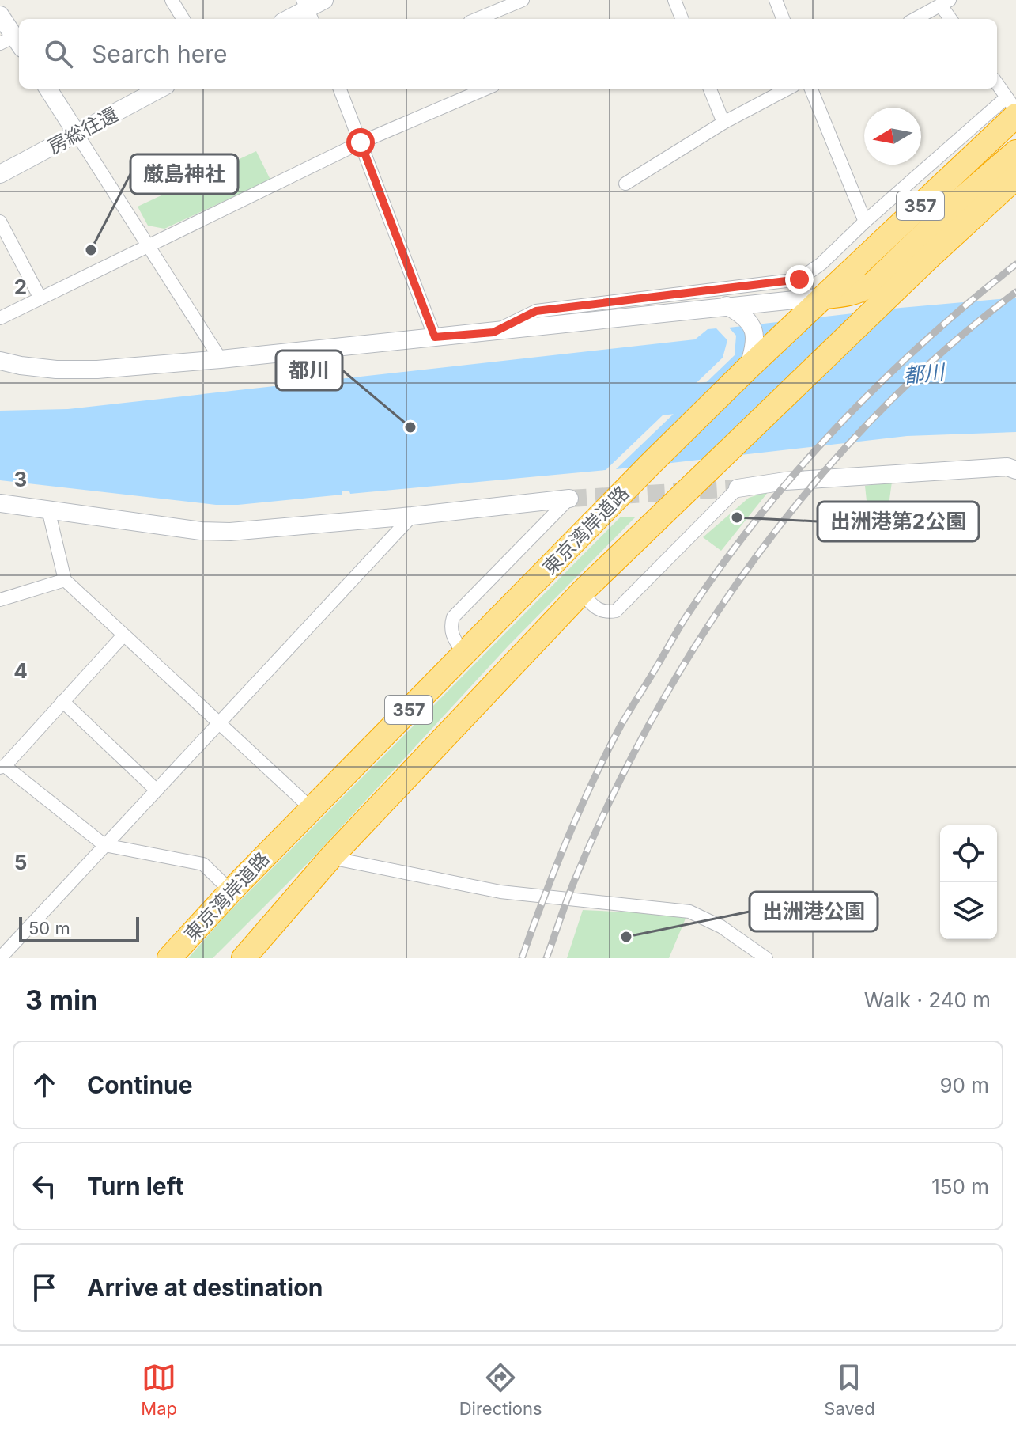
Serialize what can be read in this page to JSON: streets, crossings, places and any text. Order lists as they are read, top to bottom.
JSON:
{
  "streets": {
    "highway": ["357", "東京湾岸道路"],
    "street": ["房総往還"]
  },
  "water": ["都川"],
  "places": [
    "厳島神社",
    "都川",
    "出洲港第2公園",
    "出洲港公園"
  ],
  "scale_bar": "50 m",
  "north": "left",
  "page": {
    "search": "Search here",
    "scale": "50 m",
    "heading": ["3 min", "Walk · 240 m"],
    "list": [
      ["Continue", "90 m"],
      ["Turn left", "150 m"],
      "Arrive at destination"
    ],
    "nav": ["Map", "Directions", "Saved"]
  },
  "grid": {
    "rows": [
      "2",
      "3",
      "4",
      "5"
    ]
  }
}
